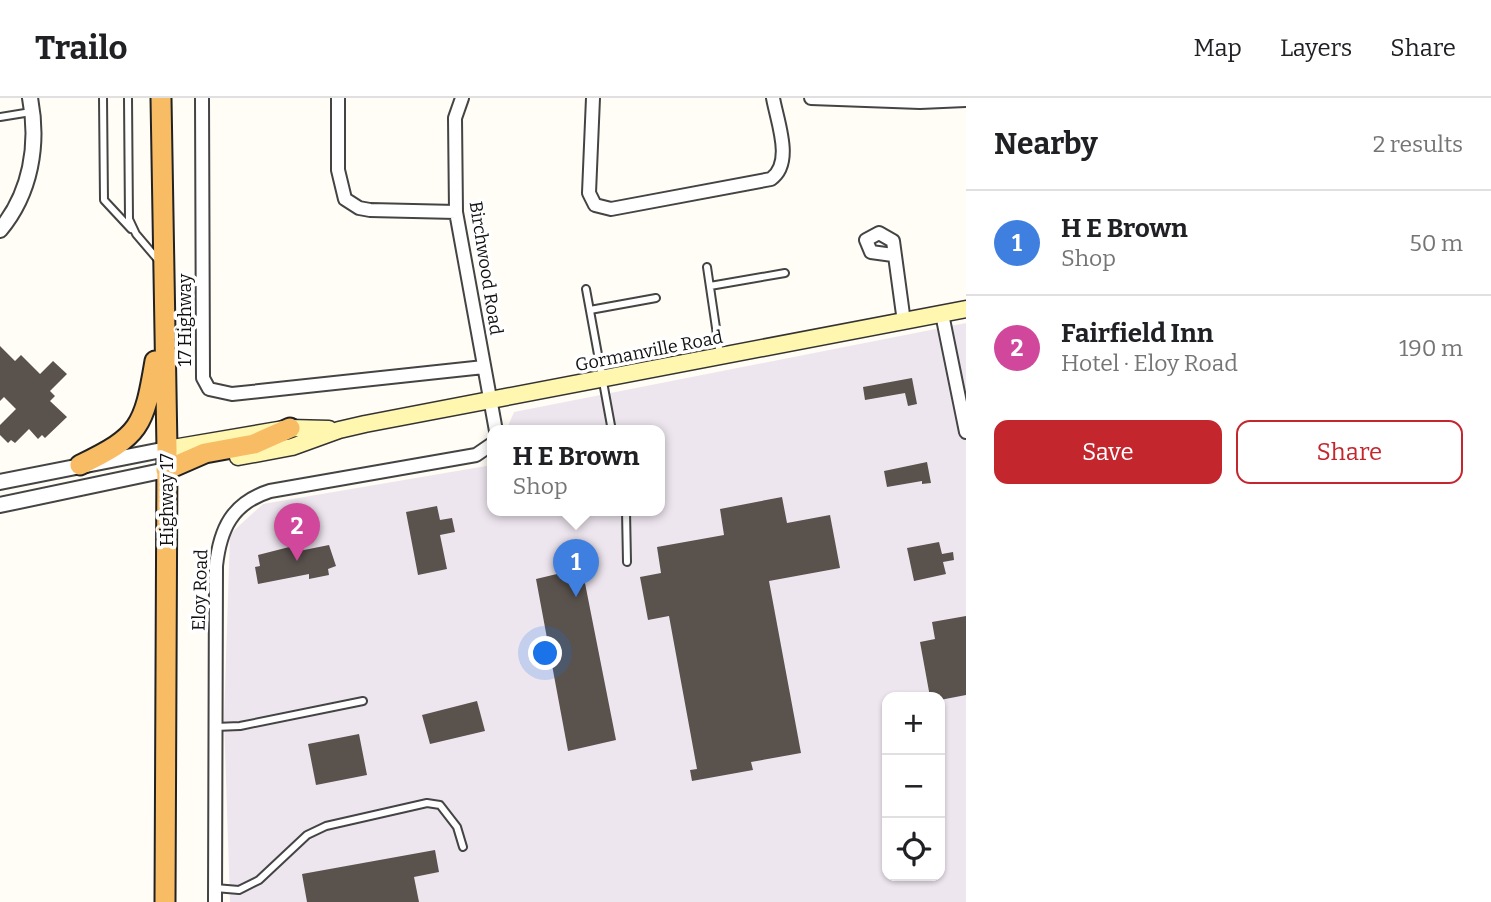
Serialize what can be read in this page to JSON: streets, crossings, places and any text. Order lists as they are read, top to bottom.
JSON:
{
  "streets": {
    "highway": ["Highway 17"],
    "main road": ["Gormanville Road"],
    "street": ["Birchwood Road", "17 Highway", "Eloy Road"]
  },
  "crossings": [
    ["Birchwood Road", "17 Highway"],
    ["Birchwood Road", "Gormanville Road"],
    ["Gormanville Road", "Highway 17"]
  ],
  "page": {
    "header": "Trailo",
    "nav": ["Map", "Layers", "Share"],
    "heading": ["Nearby", "2 results"],
    "list": [
      {
        "mark": "1",
        "name": "H E Brown",
        "note": "Shop",
        "value": "50 m"
      },
      {
        "mark": "2",
        "name": "Fairfield Inn",
        "note": "Hotel · Eloy Road",
        "value": "190 m"
      }
    ],
    "buttons": ["Save", "Share"],
    "popup": ["H E Brown", "Shop"],
    "pins": ["2", "1"],
    "map_buttons": ["+", "−"]
  }
}
